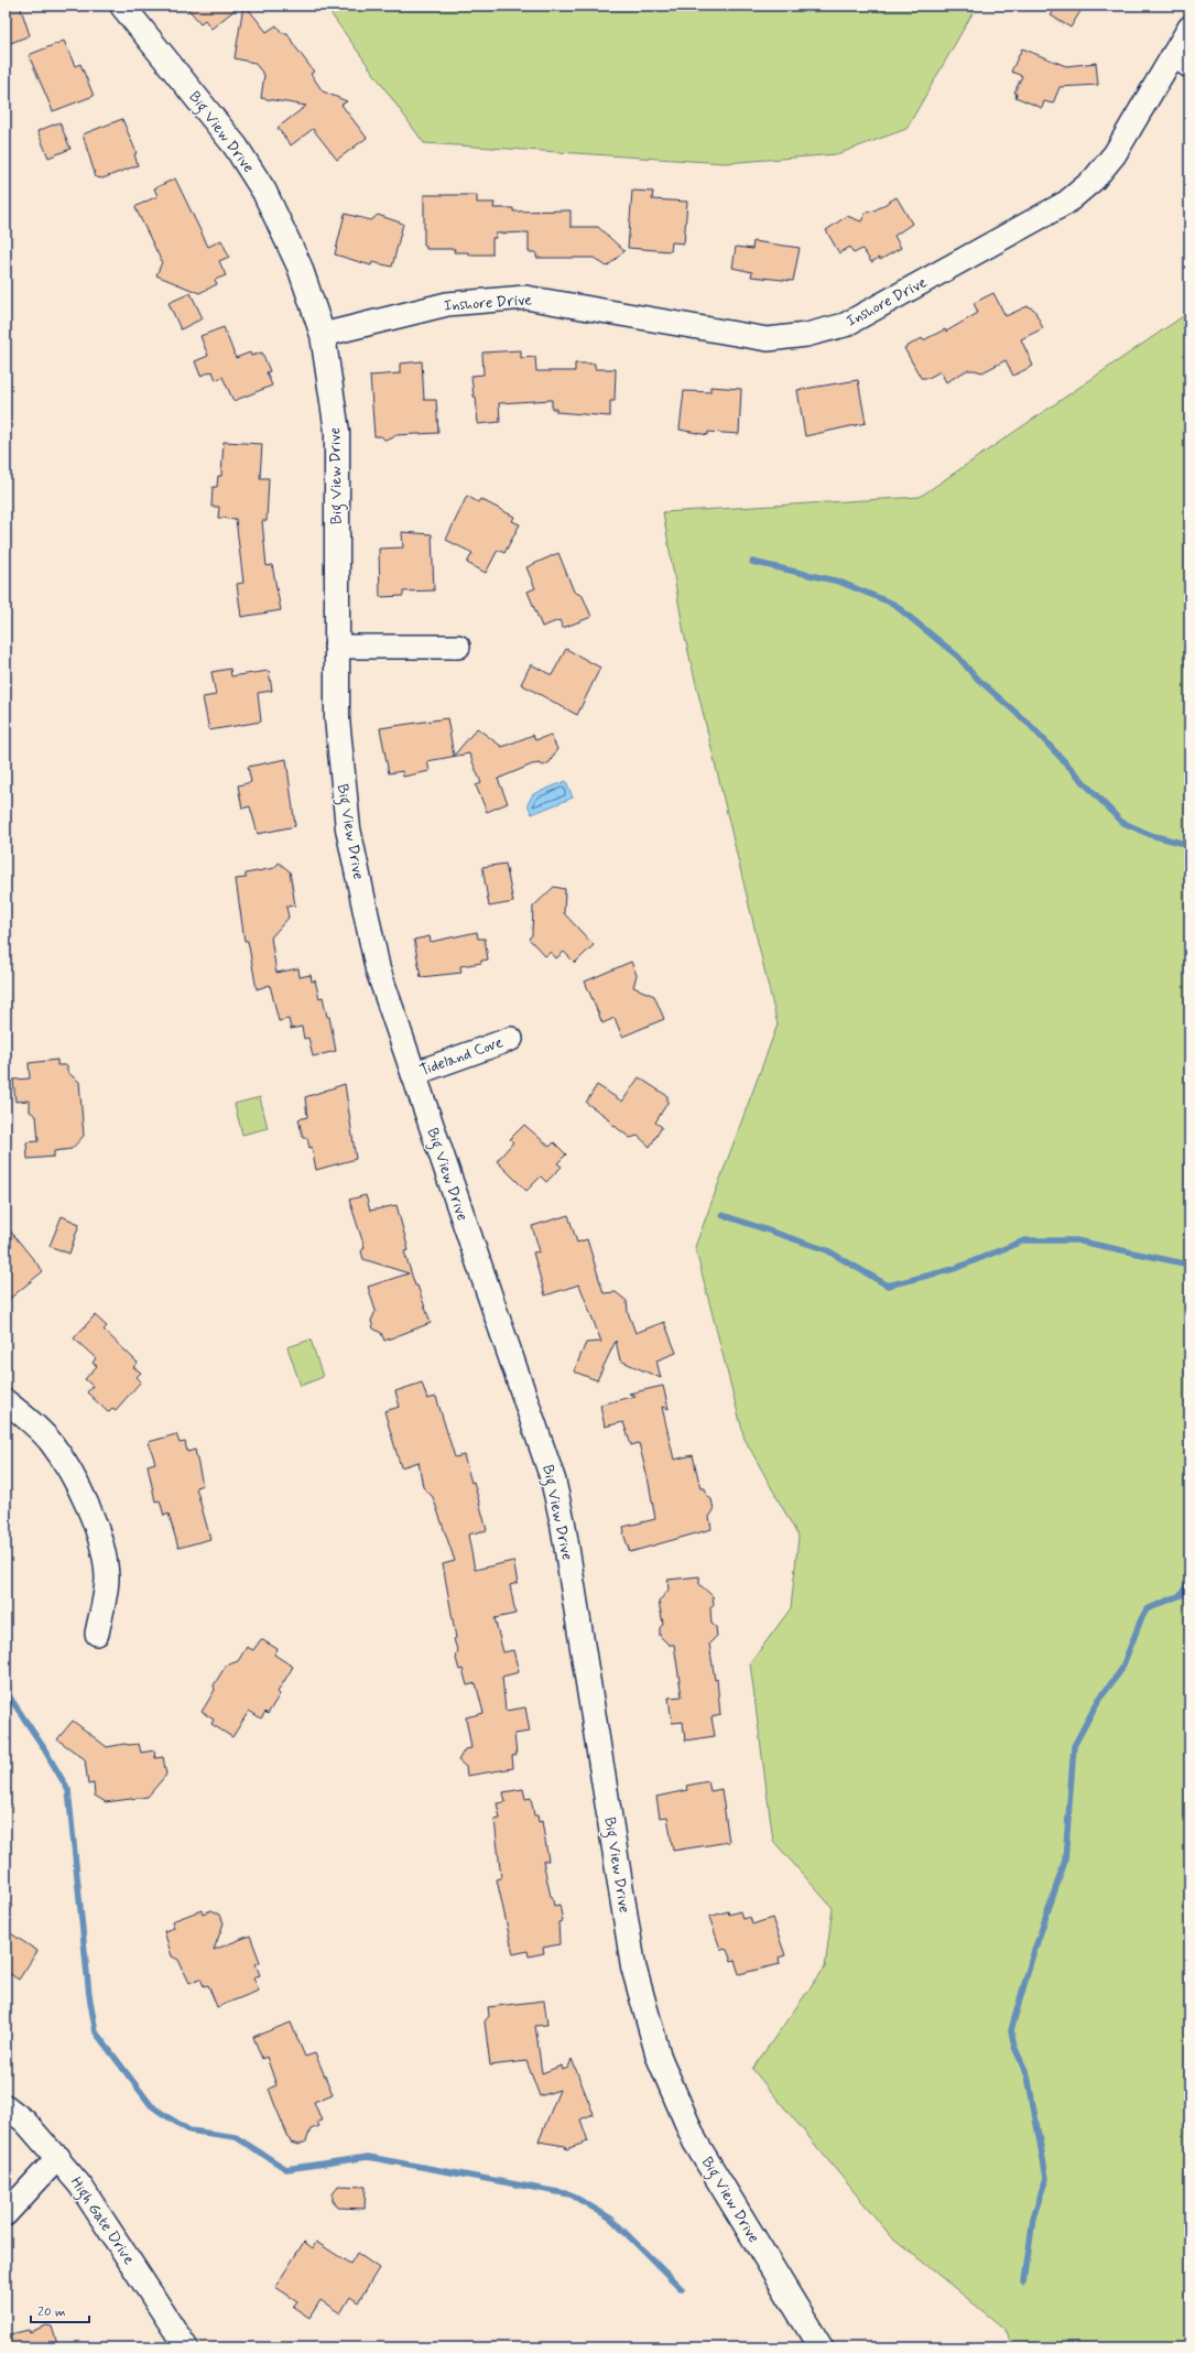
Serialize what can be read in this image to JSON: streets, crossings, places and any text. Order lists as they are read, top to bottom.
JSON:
{
  "streets": {
    "street": [
      "Big View Drive",
      "Inshore Drive",
      "Tideland Cove",
      "High Gate Drive"
    ]
  },
  "crossings": [
    ["Big View Drive", "Inshore Drive"],
    ["Big View Drive", "Tideland Cove"]
  ],
  "scale_bar": "20 m"
}
